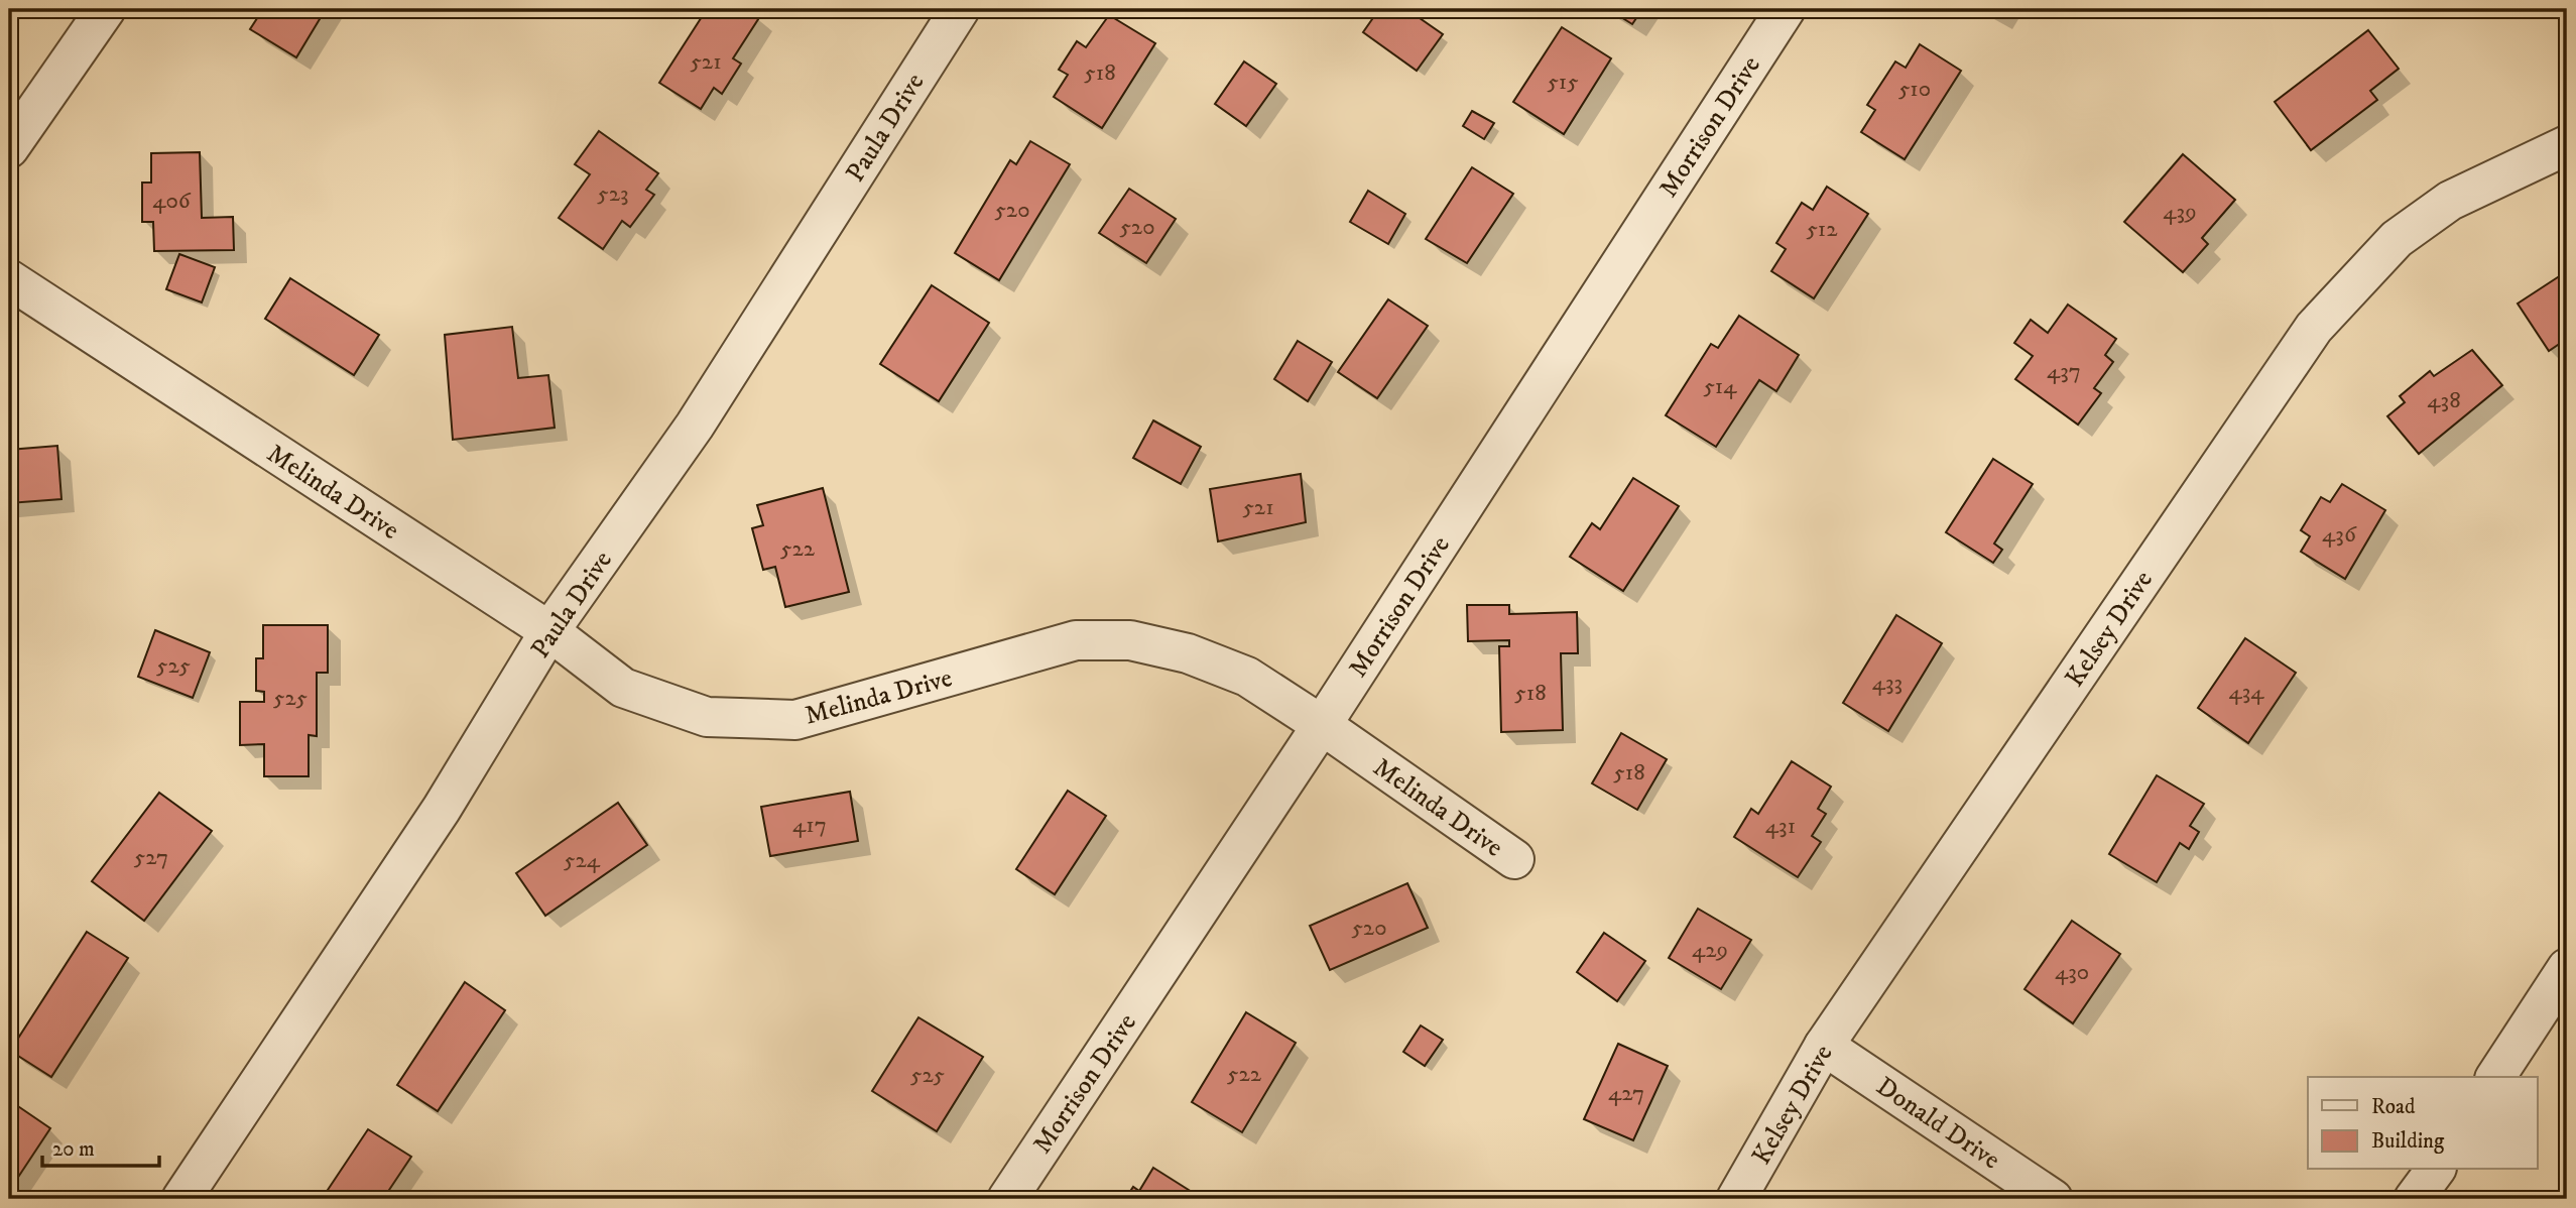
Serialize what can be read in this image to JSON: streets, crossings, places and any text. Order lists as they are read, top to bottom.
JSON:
{
  "streets": {
    "street": [
      "Morrison Drive",
      "Paula Drive",
      "Melinda Drive",
      "Kelsey Drive",
      "Donald Drive"
    ]
  },
  "crossings": [
    ["Morrison Drive", "Melinda Drive"],
    ["Paula Drive", "Melinda Drive"],
    ["Kelsey Drive", "Donald Drive"]
  ],
  "house_numbers": [
    "521",
    "518",
    "515",
    "510",
    "523",
    "406",
    "520",
    "439",
    "520",
    "512",
    "437",
    "514",
    "438",
    "521",
    "436",
    "522",
    "525",
    "433",
    "434",
    "518",
    "525",
    "518",
    "417",
    "431",
    "527",
    "524",
    "520",
    "429",
    "430",
    "522",
    "525",
    "427"
  ],
  "legend": ["Road", "Building"],
  "scale_bar": "20 m"
}
